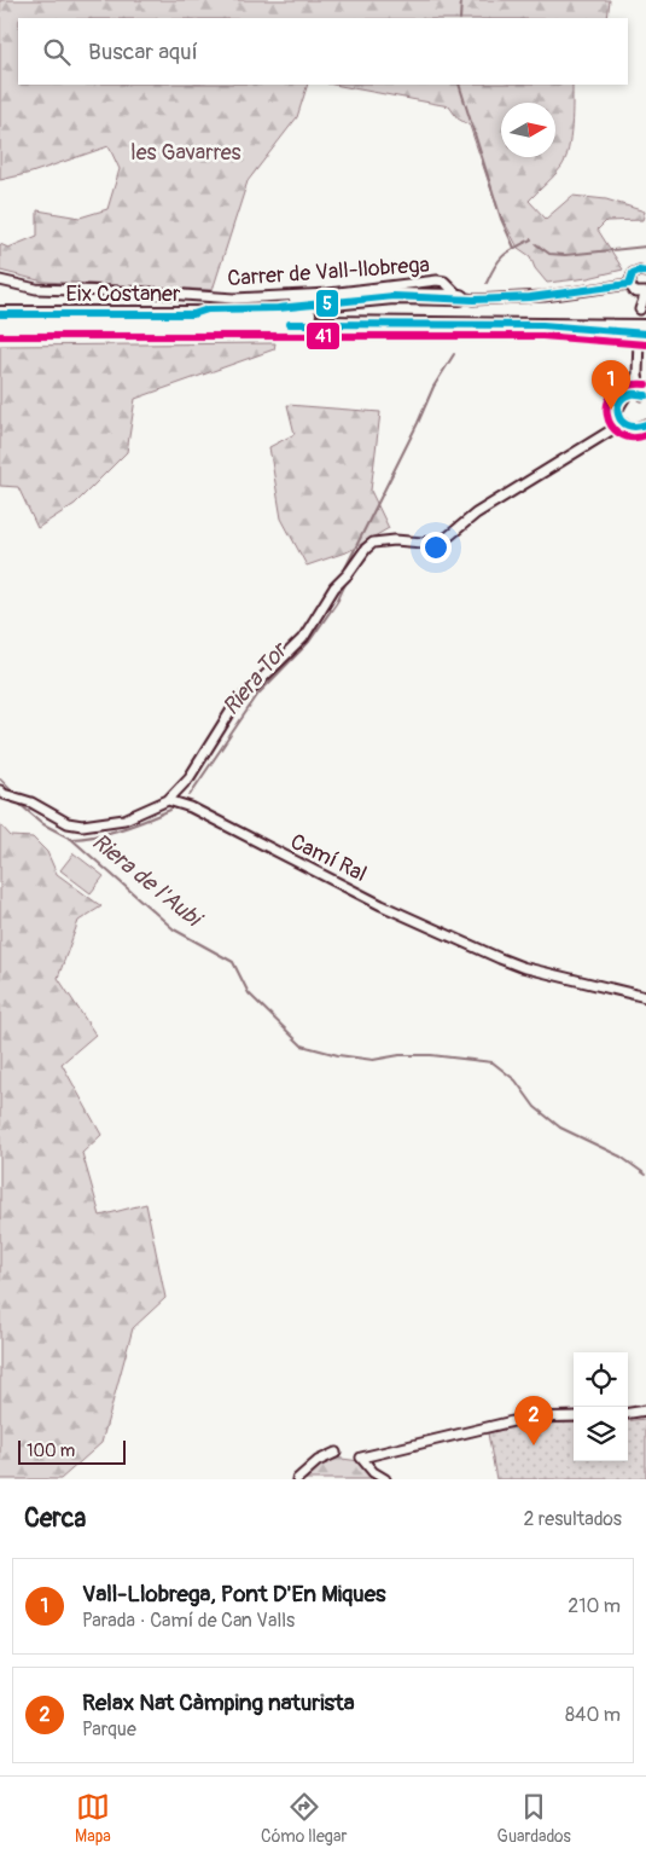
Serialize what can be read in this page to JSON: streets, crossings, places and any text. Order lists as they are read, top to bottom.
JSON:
{
  "streets": {
    "highway": ["Eix Costaner"],
    "street": ["Carrer de Vall-llobrega", "Camí Ral"]
  },
  "water": ["Riera Tor", "Riera de l'Aubi"],
  "parks": ["les Gavarres"],
  "lines": ["transit line 5", "transit line 41"],
  "scale_bar": "100 m",
  "north": "right",
  "page": {
    "search": "Buscar aquí",
    "pins": ["1", "2"],
    "scale": "100 m",
    "heading": ["Cerca", "2 resultados"],
    "list": [
      {
        "mark": "1",
        "name": "Vall-Llobrega, Pont D'En Miques",
        "note": "Parada · Camí de Can Valls",
        "value": "210 m"
      },
      {
        "mark": "2",
        "name": "Relax Nat Càmping naturista",
        "note": "Parque",
        "value": "840 m"
      }
    ],
    "nav": ["Mapa", "Cómo llegar", "Guardados"]
  }
}
